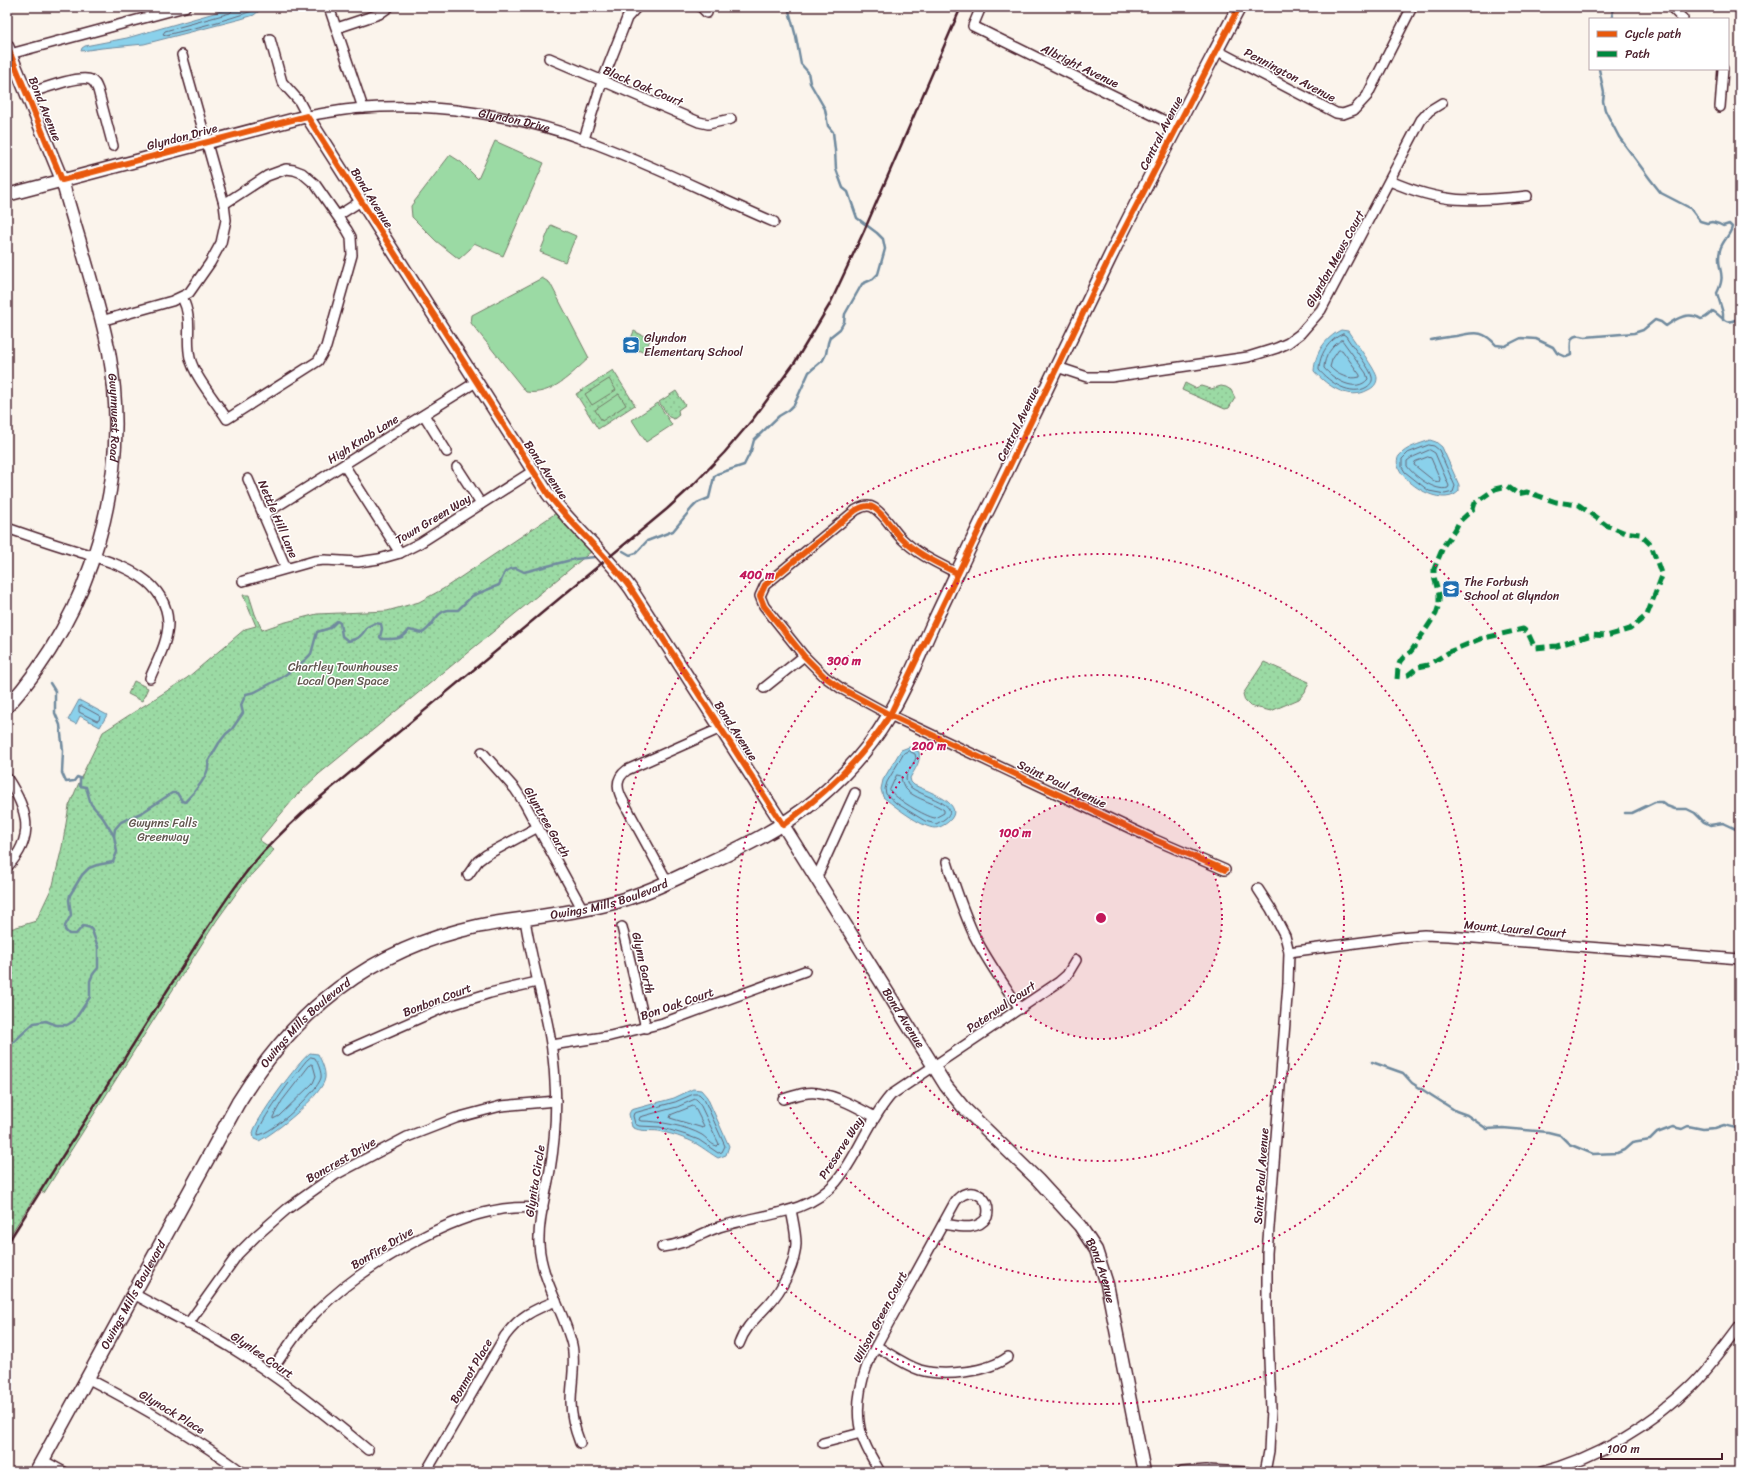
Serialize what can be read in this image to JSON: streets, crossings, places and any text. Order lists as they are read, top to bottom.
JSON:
{
  "streets": {
    "main road": ["Central Avenue", "Owings Mills Boulevard"],
    "street": [
      "Albright Avenue",
      "Pennington Avenue",
      "Black Oak Court",
      "Bond Avenue",
      "Glyndon Drive",
      "Glyndon Mews Court",
      "Gwynnwest Road",
      "High Knob Lane",
      "Nettle Hill Lane",
      "Town Green Way",
      "Saint Paul Avenue",
      "Glyntree Garth",
      "Mount Laurel Court",
      "Glynn Garth",
      "Bonbon Court",
      "Bon Oak Court",
      "Paterwal Court",
      "Preserve Way",
      "Boncrest Drive",
      "Glynita Circle",
      "Bonfire Drive",
      "Wilson Green Court",
      "Glynlee Court",
      "Bonmot Place",
      "Glynock Place"
    ]
  },
  "crossings": [
    ["Albright Avenue", "Central Avenue"],
    ["Pennington Avenue", "Central Avenue"],
    ["Bond Avenue", "Glyndon Drive"],
    ["Bond Avenue", "Central Avenue"],
    ["Bond Avenue", "Gwynnwest Road"],
    ["Bond Avenue", "High Knob Lane"],
    ["Bond Avenue", "Town Green Way"],
    ["Bond Avenue", "Owings Mills Boulevard"],
    ["Bond Avenue", "Paterwal Court"],
    ["Bond Avenue", "Preserve Way"],
    ["Glyndon Drive", "Gwynnwest Road"],
    ["Central Avenue", "Glyndon Mews Court"],
    ["Central Avenue", "Saint Paul Avenue"],
    ["Central Avenue", "Owings Mills Boulevard"],
    ["High Knob Lane", "Nettle Hill Lane"],
    ["Nettle Hill Lane", "Town Green Way"],
    ["Saint Paul Avenue", "Mount Laurel Court"],
    ["Glyntree Garth", "Owings Mills Boulevard"],
    ["Owings Mills Boulevard", "Glynita Circle"],
    ["Owings Mills Boulevard", "Glynlee Court"],
    ["Owings Mills Boulevard", "Glynock Place"],
    ["Glynn Garth", "Bon Oak Court"],
    ["Bonbon Court", "Glynita Circle"],
    ["Bon Oak Court", "Glynita Circle"],
    ["Paterwal Court", "Preserve Way"],
    ["Boncrest Drive", "Glynita Circle"],
    ["Boncrest Drive", "Glynlee Court"],
    ["Glynita Circle", "Bonfire Drive"],
    ["Glynita Circle", "Bonmot Place"],
    ["Bonfire Drive", "Glynlee Court"]
  ],
  "parks": ["Chartley Townhouses Local Open Space", "Gwynns Falls Greenway"],
  "places": {
    "school or university": ["Glyndon Elementary School", "The Forbush School at Glyndon"]
  },
  "legend": ["Cycle path", "Path"],
  "scale_bar": "100 m",
  "rings": [
    "400 m",
    "300 m",
    "200 m",
    "100 m"
  ]
}
